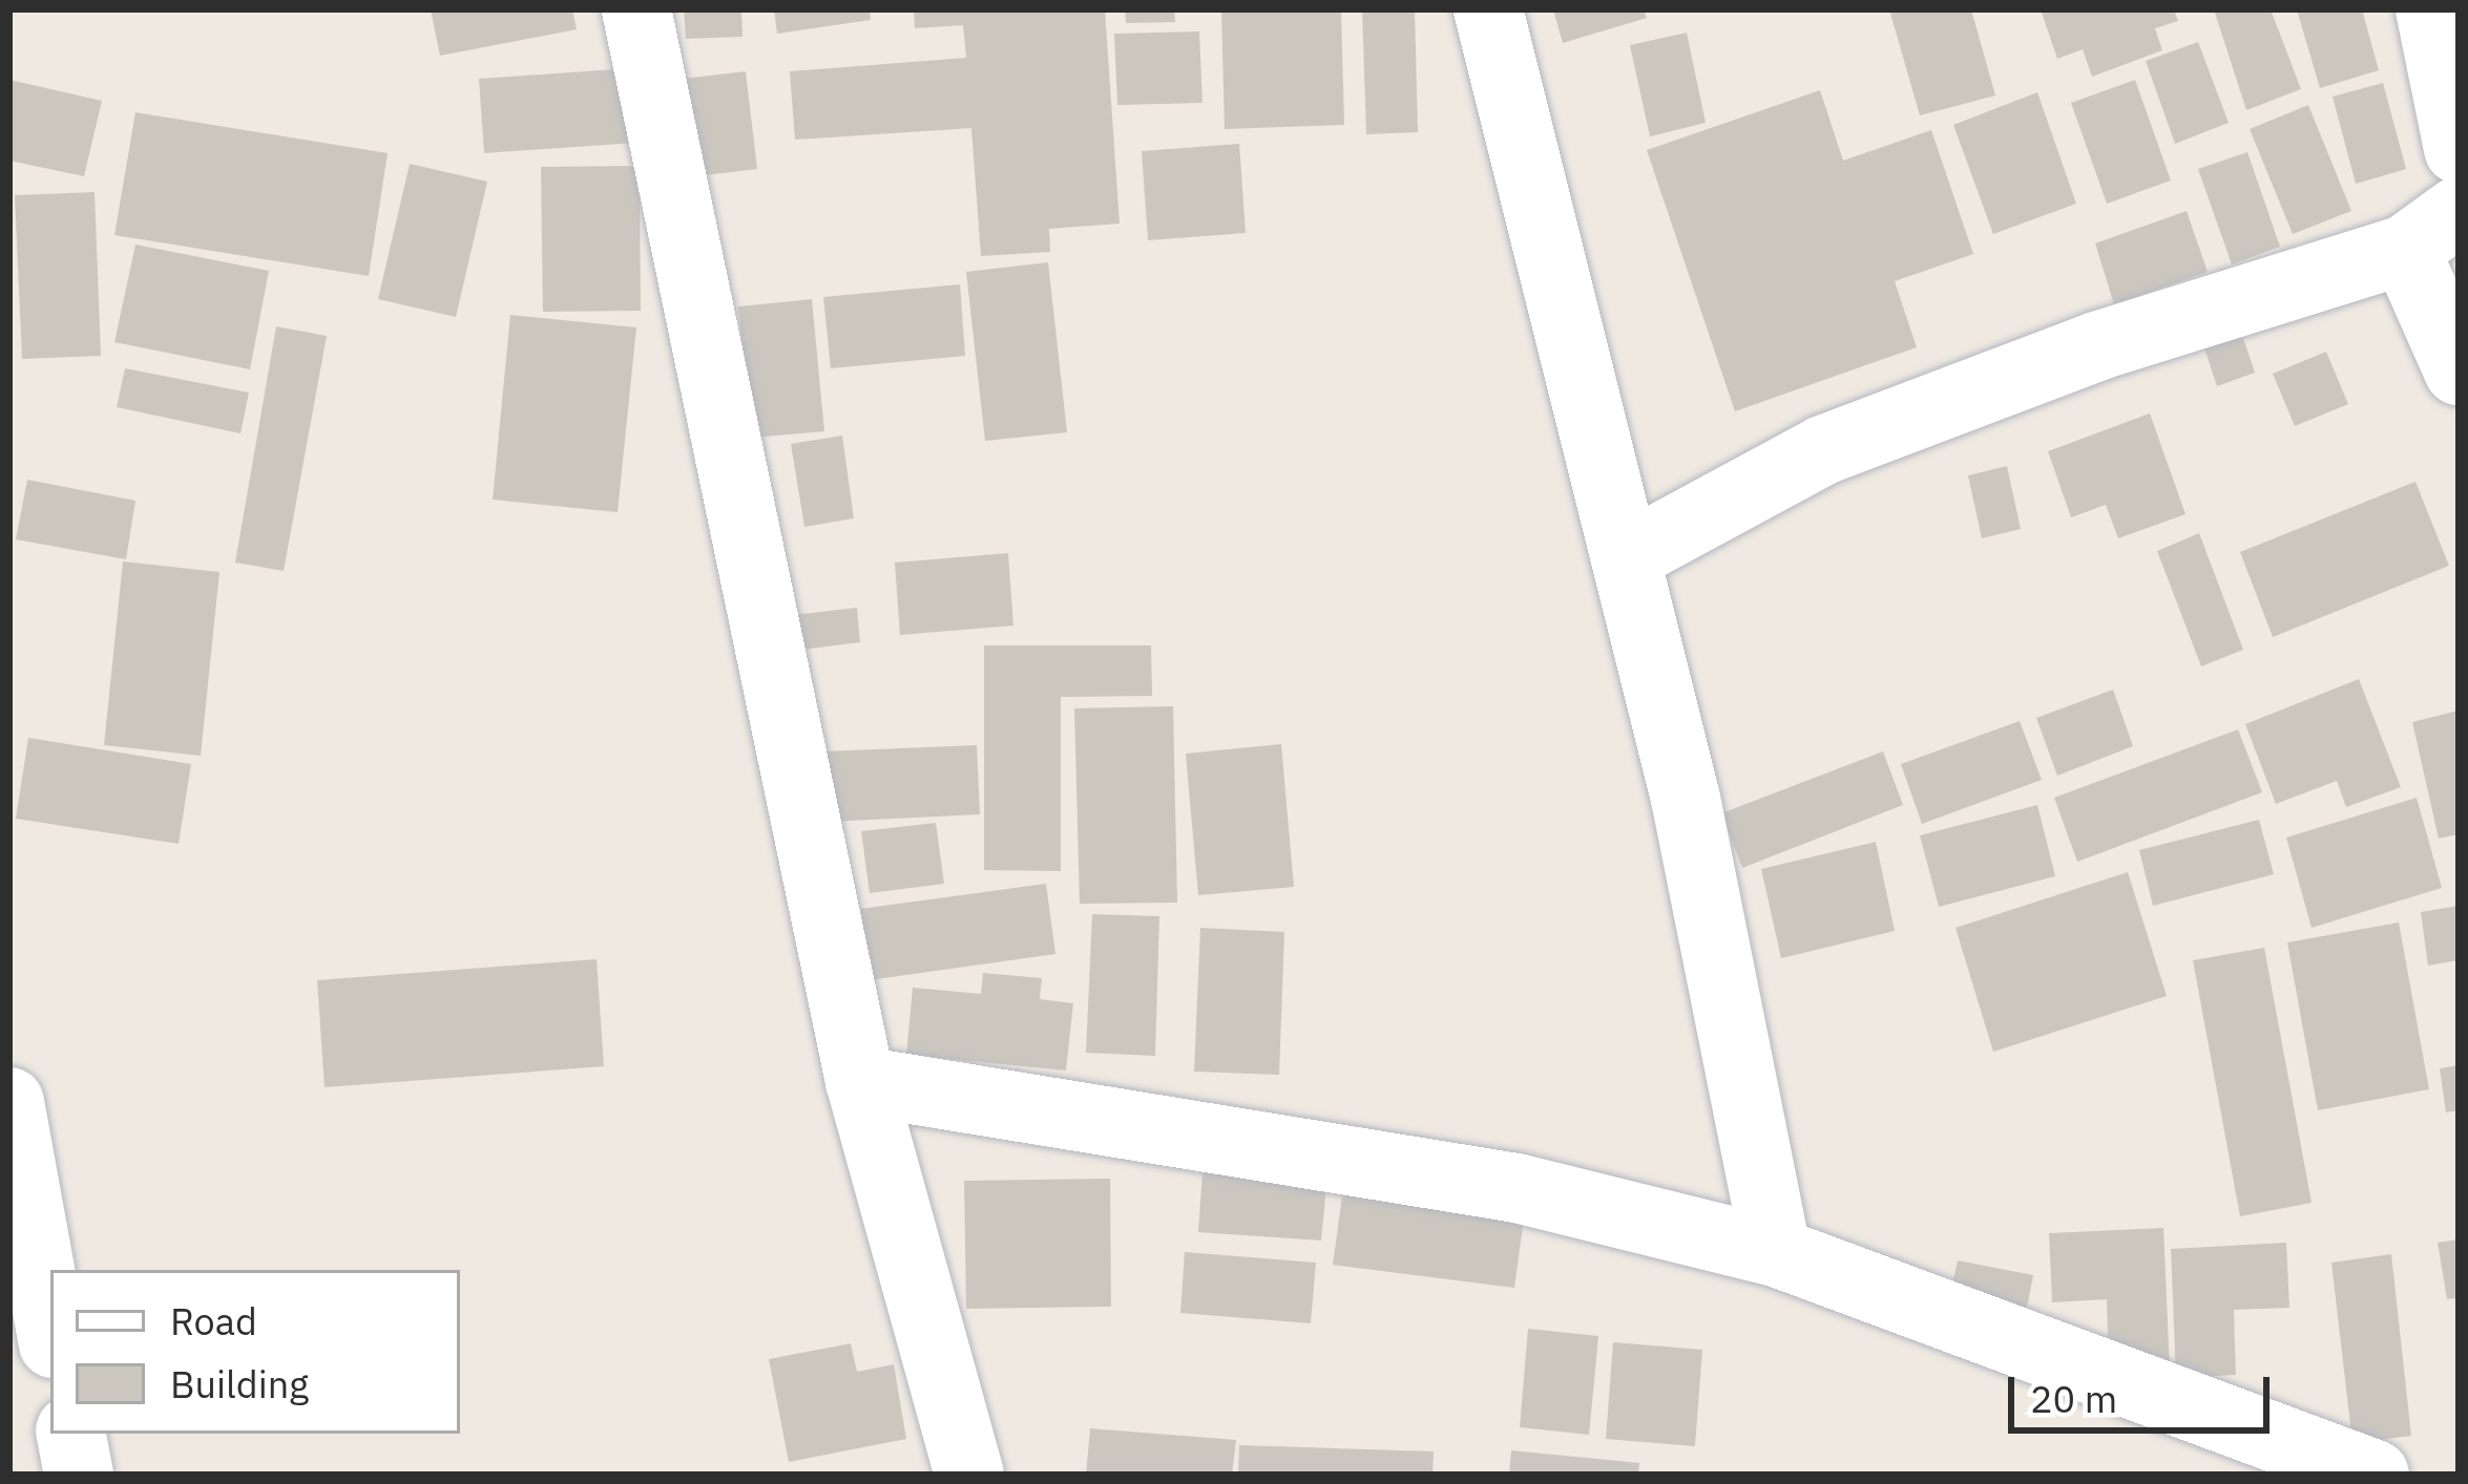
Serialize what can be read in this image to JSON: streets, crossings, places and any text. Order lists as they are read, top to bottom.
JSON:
{
  "legend": ["Road", "Building"],
  "scale_bar": "20 m"
}
